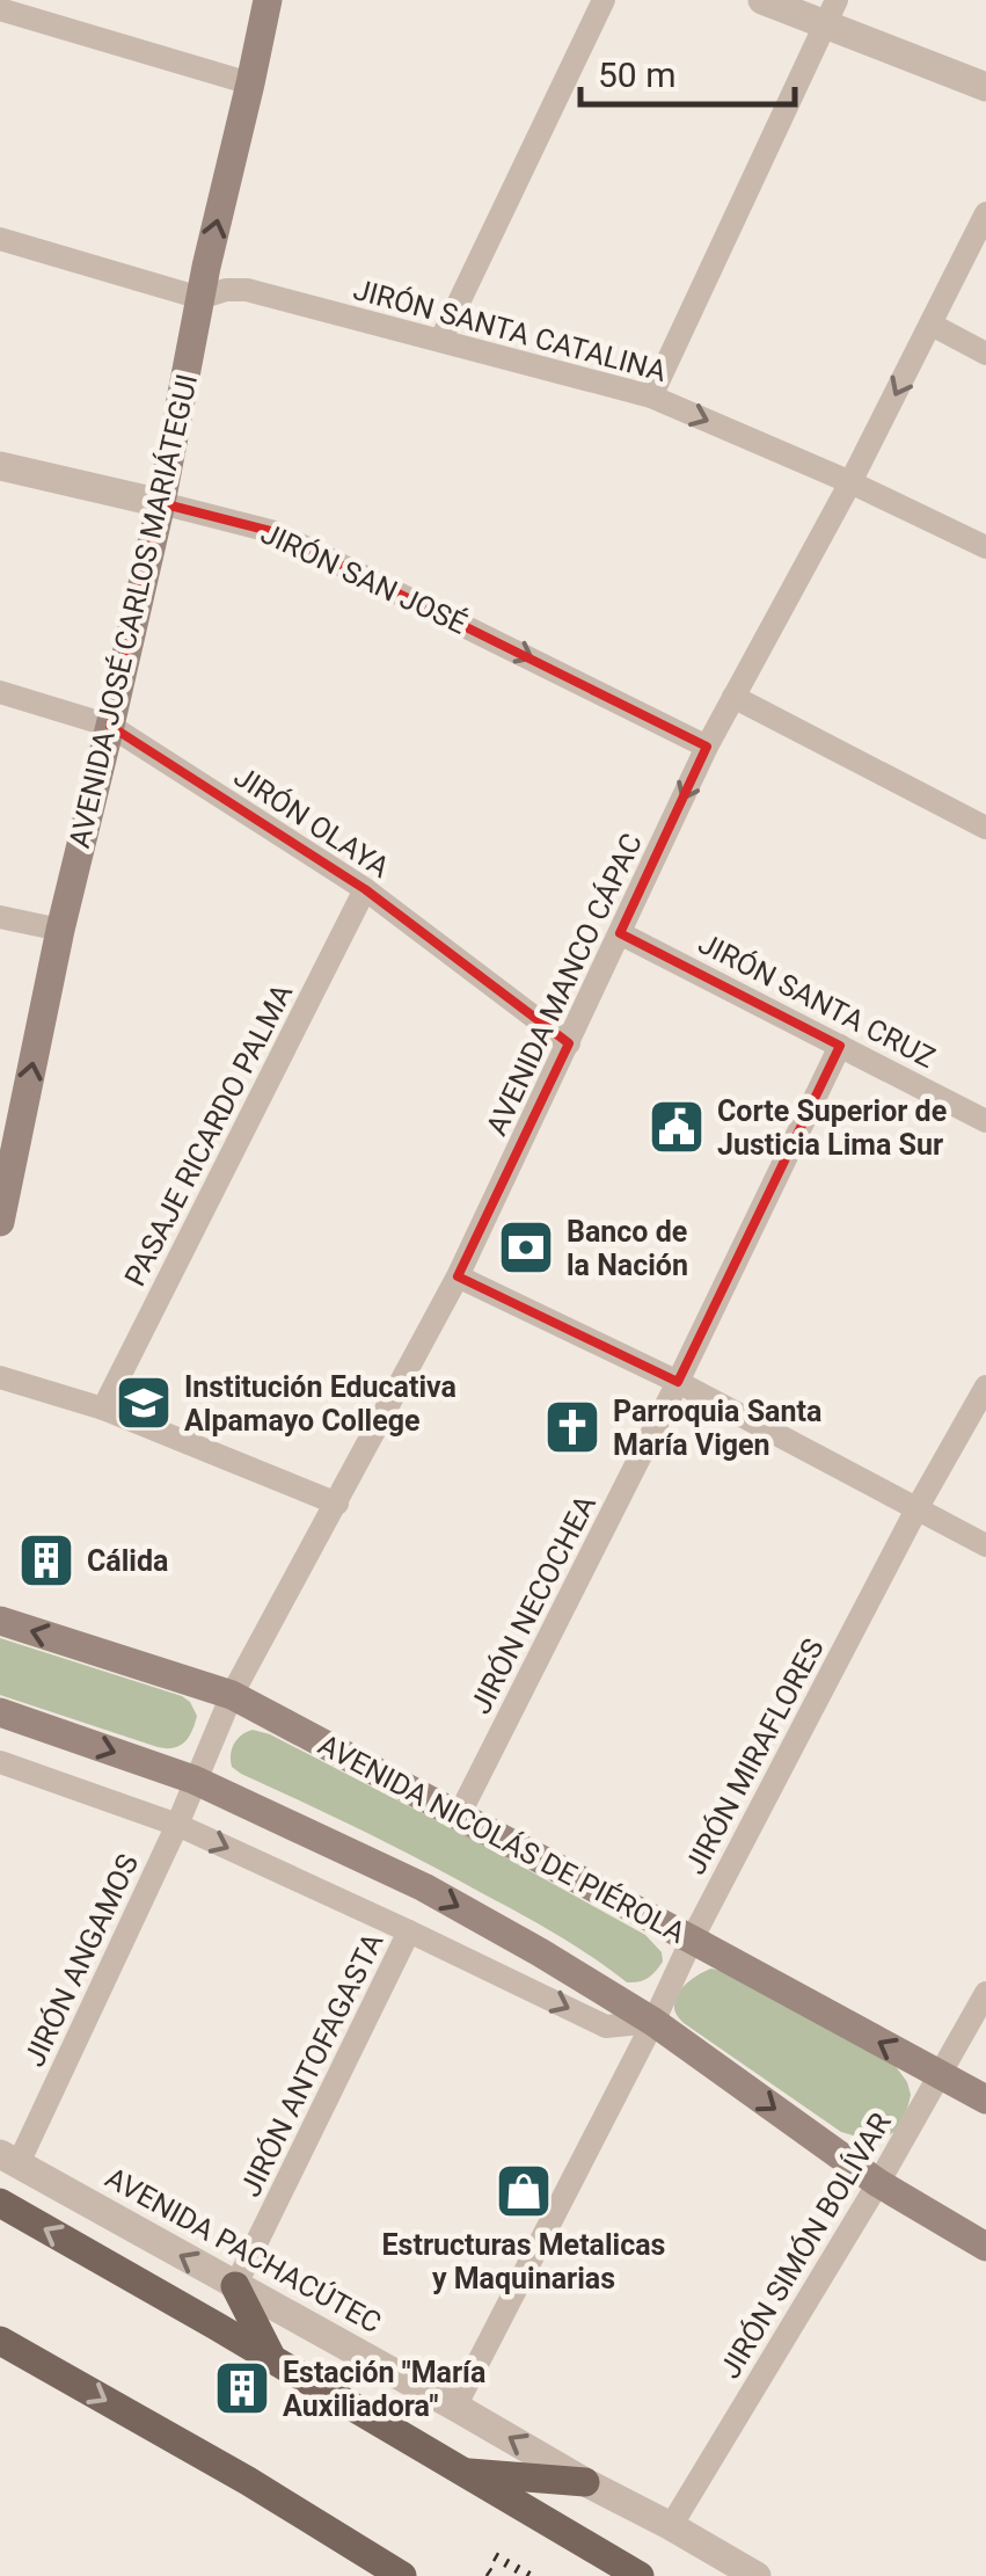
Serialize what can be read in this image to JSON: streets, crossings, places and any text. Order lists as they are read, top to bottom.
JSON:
{
  "streets": {
    "main road": ["AVENIDA JOSÉ CARLOS MARIÁTEGUI", "AVENIDA NICOLÁS DE PIÉROLA"],
    "street": [
      "JIRÓN SANTA CATALINA",
      "JIRÓN SAN JOSÉ",
      "JIRÓN OLAYA",
      "AVENIDA MANCO CÁPAC",
      "JIRÓN SANTA CRUZ",
      "PASAJE RICARDO PALMA",
      "JIRÓN NECOCHEA",
      "JIRÓN MIRAFLORES",
      "JIRÓN ANGAMOS",
      "JIRÓN ANTOFAGASTA",
      "JIRÓN SIMÓN BOLÍVAR",
      "AVENIDA PACHACÚTEC"
    ]
  },
  "crossings": [
    ["JIRÓN SANTA CATALINA", "AVENIDA JOSÉ CARLOS MARIÁTEGUI"],
    ["JIRÓN SANTA CATALINA", "AVENIDA MANCO CÁPAC"],
    ["JIRÓN SAN JOSÉ", "AVENIDA JOSÉ CARLOS MARIÁTEGUI"],
    ["JIRÓN SAN JOSÉ", "AVENIDA MANCO CÁPAC"],
    ["AVENIDA JOSÉ CARLOS MARIÁTEGUI", "JIRÓN OLAYA"],
    ["JIRÓN OLAYA", "AVENIDA MANCO CÁPAC"],
    ["JIRÓN OLAYA", "PASAJE RICARDO PALMA"],
    ["AVENIDA MANCO CÁPAC", "JIRÓN SANTA CRUZ"],
    ["AVENIDA MANCO CÁPAC", "AVENIDA NICOLÁS DE PIÉROLA"],
    ["AVENIDA MANCO CÁPAC", "JIRÓN ANGAMOS"],
    ["JIRÓN SANTA CRUZ", "JIRÓN NECOCHEA"],
    ["JIRÓN NECOCHEA", "AVENIDA NICOLÁS DE PIÉROLA"],
    ["JIRÓN MIRAFLORES", "AVENIDA NICOLÁS DE PIÉROLA"],
    ["JIRÓN MIRAFLORES", "AVENIDA PACHACÚTEC"],
    ["AVENIDA NICOLÁS DE PIÉROLA", "JIRÓN SIMÓN BOLÍVAR"],
    ["JIRÓN ANGAMOS", "AVENIDA PACHACÚTEC"],
    ["JIRÓN ANTOFAGASTA", "AVENIDA PACHACÚTEC"],
    ["JIRÓN SIMÓN BOLÍVAR", "AVENIDA PACHACÚTEC"]
  ],
  "one_way": ["JIRÓN SAN JOSÉ", "AVENIDA PACHACÚTEC"],
  "places": {
    "public building": ["Corte Superior de Justicia Lima Sur"],
    "bank": ["Banco de la Nación"],
    "school or university": ["Institución Educativa Alpamayo College"],
    "church": ["Parroquia Santa María Vigen"],
    "building": ["Cálida", "Estación \"María Auxiliadora\""],
    "shop": ["Estructuras Metalicas y Maquinarias"]
  },
  "scale_bar": "50 m"
}
